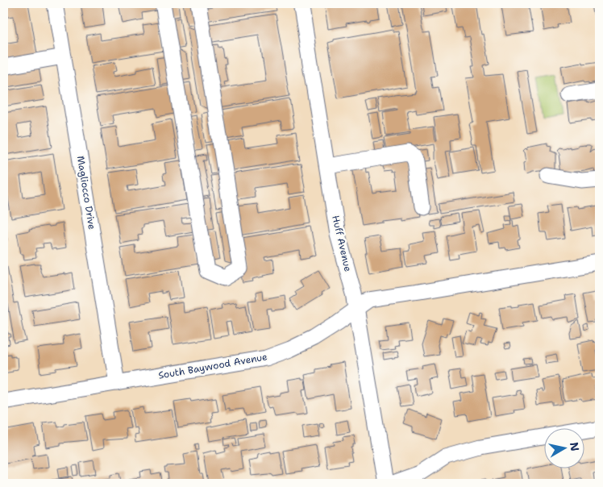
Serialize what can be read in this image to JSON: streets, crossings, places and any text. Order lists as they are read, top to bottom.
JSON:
{
  "streets": {
    "street": ["Magliocco Drive", "Huff Avenue", "South Baywood Avenue"]
  },
  "crossings": [
    ["Magliocco Drive", "South Baywood Avenue"],
    ["Huff Avenue", "South Baywood Avenue"]
  ],
  "north": "right"
}
